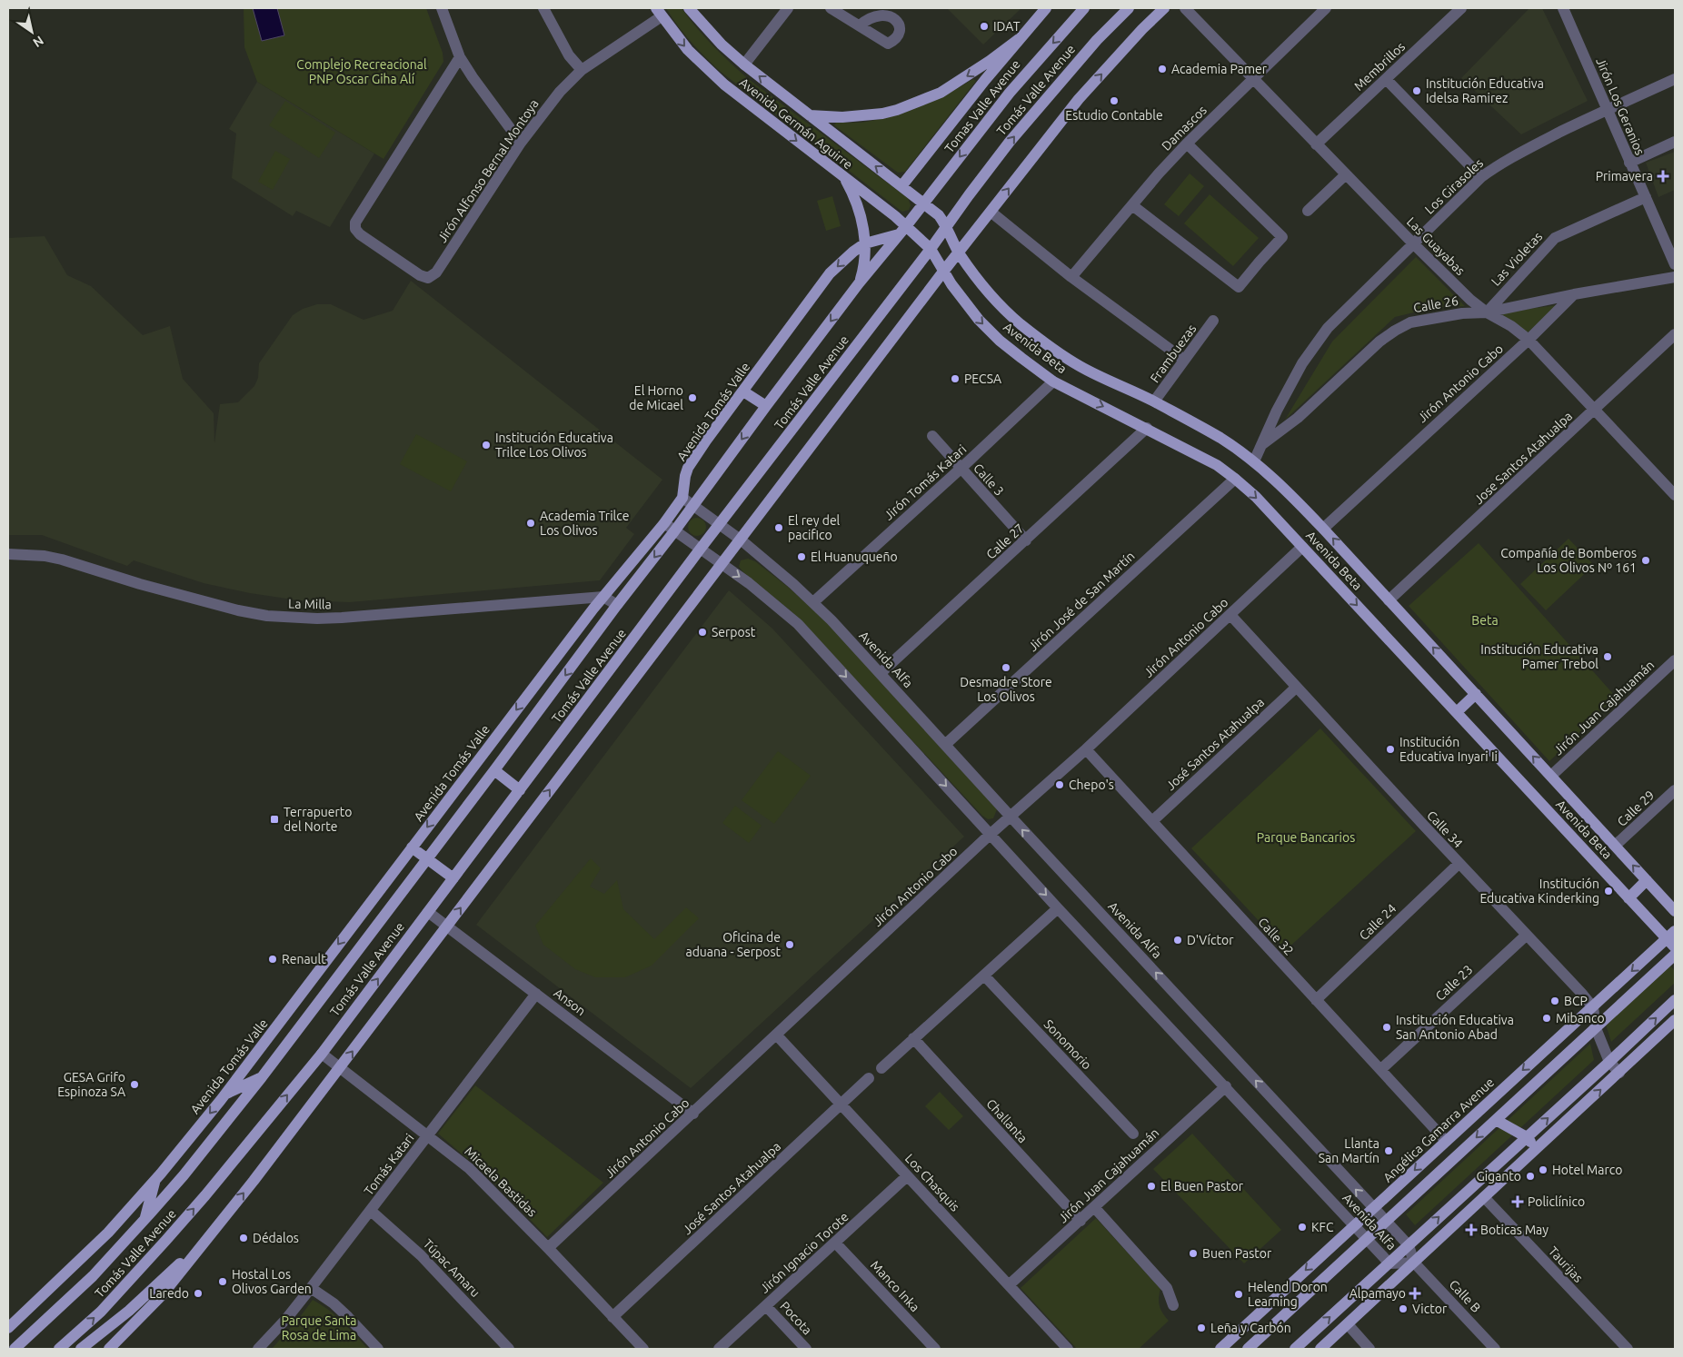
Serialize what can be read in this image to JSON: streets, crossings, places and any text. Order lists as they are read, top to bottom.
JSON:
{
  "streets": {
    "main road": [
      "Tomás Valle Avenue",
      "Tomas Valle Avenue",
      "Avenida Germán Aguirre",
      "Avenida Beta",
      "Avenida Tomás Valle",
      "Angélica Gamarra Avenue"
    ],
    "street": [
      "Membrillos",
      "Jirón Los Geranios",
      "Damascos",
      "Jirón Alfonso Bernal Montoya",
      "Los Girasoles",
      "Las Guayabas",
      "Las Violetas",
      "Calle 26",
      "Frambuezas",
      "Jirón Antonio Cabo",
      "Jose Santos Atahualpa",
      "Calle 3",
      "Jirón Tomás Katari",
      "Calle 27",
      "Jirón José de San Martín",
      "La Milla",
      "Avenida Alfa",
      "Jirón Juan Cajahuamán",
      "José Santos Atahualpa",
      "Calle 29",
      "Calle 34",
      "Calle 24",
      "Calle 32",
      "Calle 23",
      "Anson",
      "Sonomorio",
      "Challanta",
      "Tomás Katari",
      "Micaela Bastidas",
      "Los Chasquis",
      "Jirón Ignacio Torote",
      "Taurijas",
      "Túpac Amaru",
      "Manco Inka",
      "Calle B",
      "Pocota"
    ]
  },
  "crossings": [
    ["Membrillos", "Las Guayabas"],
    ["Tomás Valle Avenue", "Tomas Valle Avenue"],
    ["Tomás Valle Avenue", "Avenida Germán Aguirre"],
    ["Tomás Valle Avenue", "Avenida Beta"],
    ["Tomás Valle Avenue", "Avenida Tomás Valle"],
    ["Tomás Valle Avenue", "Avenida Alfa"],
    ["Tomás Valle Avenue", "Anson"],
    ["Tomás Valle Avenue", "Micaela Bastidas"],
    ["Tomas Valle Avenue", "Avenida Germán Aguirre"],
    ["Tomas Valle Avenue", "Avenida Tomás Valle"],
    ["Jirón Los Geranios", "Los Girasoles"],
    ["Jirón Los Geranios", "Las Violetas"],
    ["Avenida Germán Aguirre", "Jirón Alfonso Bernal Montoya"],
    ["Avenida Germán Aguirre", "Avenida Beta"],
    ["Avenida Germán Aguirre", "Avenida Tomás Valle"],
    ["Damascos", "Las Guayabas"],
    ["Los Girasoles", "Las Guayabas"],
    ["Los Girasoles", "Calle 26"],
    ["Las Guayabas", "Las Violetas"],
    ["Las Guayabas", "Calle 26"],
    ["Las Guayabas", "Jirón Antonio Cabo"],
    ["Las Guayabas", "Jose Santos Atahualpa"],
    ["Las Violetas", "Calle 26"],
    ["Calle 26", "Avenida Beta"],
    ["Calle 26", "Jirón Antonio Cabo"],
    ["Avenida Beta", "Frambuezas"],
    ["Avenida Beta", "Jirón Antonio Cabo"],
    ["Avenida Beta", "Jose Santos Atahualpa"],
    ["Avenida Beta", "Jirón Tomás Katari"],
    ["Avenida Beta", "Calle 27"],
    ["Avenida Beta", "Jirón José de San Martín"],
    ["Avenida Beta", "Jirón Juan Cajahuamán"],
    ["Avenida Beta", "Calle 29"],
    ["Avenida Beta", "Angélica Gamarra Avenue"],
    ["Jirón Antonio Cabo", "Avenida Alfa"],
    ["Jirón Antonio Cabo", "Calle 34"],
    ["Jirón Antonio Cabo", "Calle 32"],
    ["Jirón Antonio Cabo", "Anson"],
    ["Jirón Antonio Cabo", "Micaela Bastidas"],
    ["Jirón Antonio Cabo", "Los Chasquis"],
    ["Avenida Tomás Valle", "La Milla"],
    ["Avenida Tomás Valle", "Avenida Alfa"],
    ["Calle 3", "Jirón Tomás Katari"],
    ["Calle 3", "Calle 27"],
    ["Jirón Tomás Katari", "Avenida Alfa"],
    ["Calle 27", "Avenida Alfa"],
    ["Jirón José de San Martín", "Avenida Alfa"],
    ["Avenida Alfa", "Jirón Juan Cajahuamán"],
    ["Avenida Alfa", "Angélica Gamarra Avenue"],
    ["Avenida Alfa", "Calle B"],
    ["Jirón Juan Cajahuamán", "Challanta"],
    ["Jirón Juan Cajahuamán", "Los Chasquis"],
    ["José Santos Atahualpa", "Calle 34"],
    ["José Santos Atahualpa", "Calle 32"],
    ["José Santos Atahualpa", "Micaela Bastidas"],
    ["José Santos Atahualpa", "Los Chasquis"],
    ["Calle 34", "Calle 24"],
    ["Calle 34", "Calle 23"],
    ["Calle 34", "Angélica Gamarra Avenue"],
    ["Calle 24", "Calle 32"],
    ["Calle 32", "Calle 23"],
    ["Calle 32", "Angélica Gamarra Avenue"],
    ["Anson", "Tomás Katari"],
    ["Tomás Katari", "Micaela Bastidas"],
    ["Tomás Katari", "Túpac Amaru"],
    ["Los Chasquis", "Jirón Ignacio Torote"],
    ["Jirón Ignacio Torote", "Manco Inka"],
    ["Jirón Ignacio Torote", "Pocota"]
  ],
  "parks": [
    "Complejo Recreacional PNP Oscar Giha Alí",
    "Beta",
    "Parque Bancarios",
    "Parque Santa Rosa de Lima"
  ],
  "places": {
    "other": [
      "IDAT",
      "Academia Pamer",
      "Institución Educativa Idelsa Ramirez",
      "Estudio Contable",
      "PECSA",
      "El Horno de Micael",
      "Institución Educativa Trilce Los Olivos",
      "Academia Trilce Los Olivos",
      "El rey del pacifico",
      "El Huanuqueño",
      "Compañía de Bomberos Los Olivos Nº 161",
      "Serpost",
      "Institución Educativa Pamer Trebol",
      "Desmadre Store Los Olivos",
      "Institución Educativa Inyari Ii",
      "Chepo's",
      "Institución Educativa Kinderking",
      "D'Víctor",
      "Oficina de aduana - Serpost",
      "Renault",
      "BCP",
      "Mibanco",
      "Institución Educativa San Antonio Abad",
      "GESA Grifo Espinoza SA",
      "Llanta San Martín",
      "Hotel Marco",
      "Giganto",
      "El Buen Pastor",
      "KFC",
      "Dédalos",
      "Buen Pastor",
      "Hostal Los Olivos Garden",
      "Laredo",
      "Helend Doron Learning",
      "Victor",
      "Leña y Carbón"
    ],
    "health": [
      "Primavera",
      "Policlínico",
      "Boticas May",
      "Alpamayo"
    ],
    "transit": ["Terrapuerto del Norte"]
  },
  "north": "bottom right"
}
